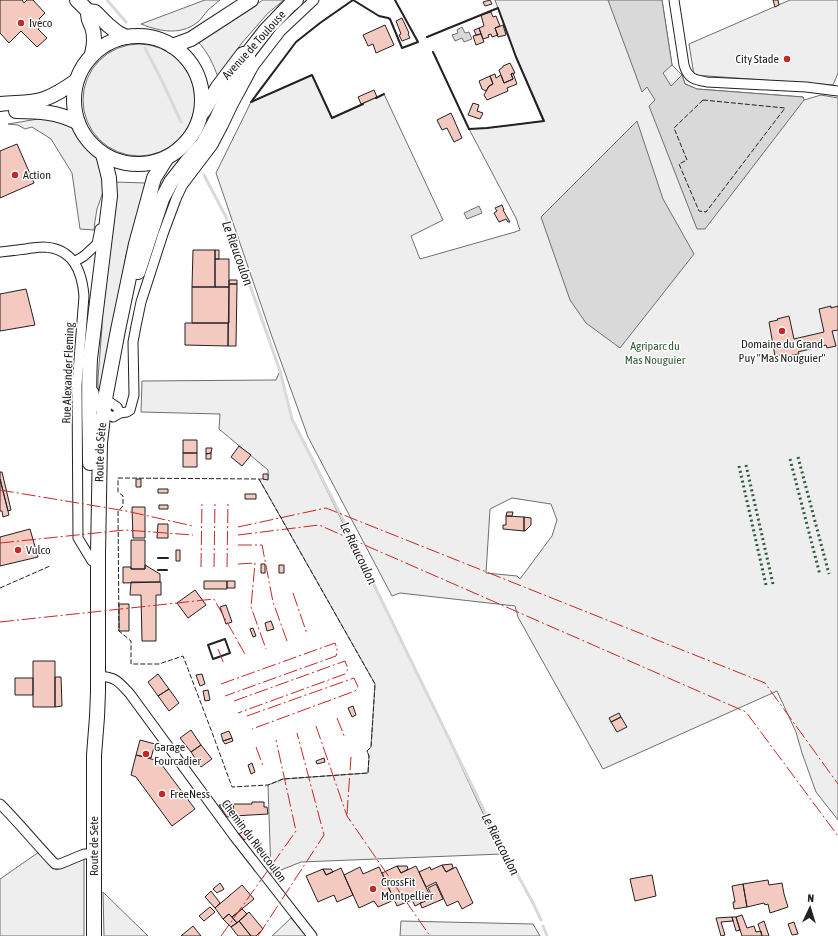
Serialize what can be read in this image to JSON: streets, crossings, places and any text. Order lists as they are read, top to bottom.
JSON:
{
  "streets": {
    "main road": ["Avenue de Toulouse", "Route de Sète"],
    "street": ["Rue Alexander Fleming", "Chemin du Rieucoulon"]
  },
  "crossings": [
    ["Avenue de Toulouse", "Route de Sète"],
    ["Rue Alexander Fleming", "Route de Sète"],
    ["Route de Sète", "Chemin du Rieucoulon"]
  ],
  "water": ["Le Rieucoulon"],
  "parks": ["Agriparc du Mas Nouguier"],
  "places": [
    "Iveco",
    "City Stade",
    "Action",
    "Domaine du Grand Puy \"Mas Nouguier\"",
    "Vulco",
    "Garage Fourcadier",
    "FreeNess",
    "CrossFit Montpellier"
  ],
  "north": "top"
}
